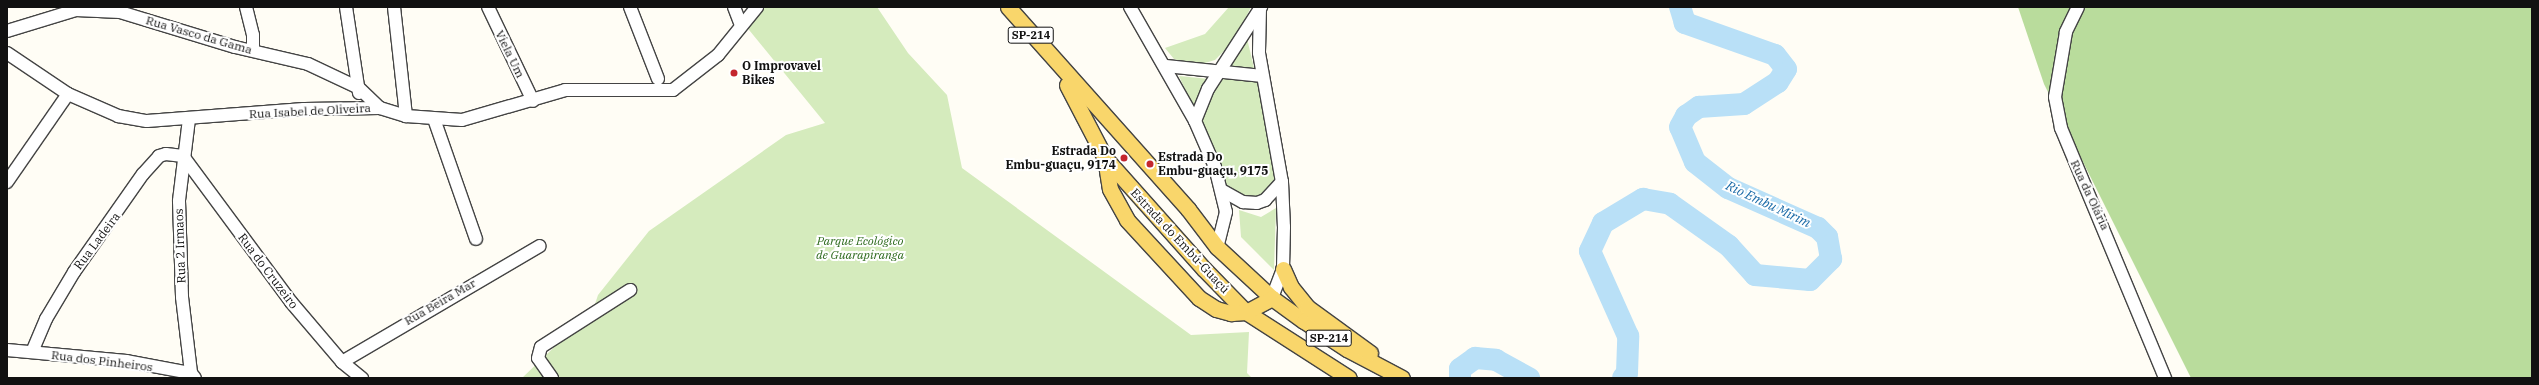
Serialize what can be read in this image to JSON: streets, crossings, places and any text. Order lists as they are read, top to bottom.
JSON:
{
  "streets": {
    "main road": ["SP-214", "Estrada do Embú-Guaçú"],
    "street": [
      "Rua Vasco da Gama",
      "Viela Um",
      "Rua Isabel de Oliveira",
      "Rua da Olária",
      "Rua Ladeira",
      "Rua 2 Irmaos",
      "Rua do Cruzeiro",
      "Rua Beira Mar",
      "Rua dos Pinheiros"
    ]
  },
  "crossings": [
    ["Rua Vasco da Gama", "Rua Isabel de Oliveira"],
    ["Viela Um", "Rua Isabel de Oliveira"],
    ["Rua Isabel de Oliveira", "Rua 2 Irmaos"],
    ["Rua Ladeira", "Rua 2 Irmaos"],
    ["Rua Ladeira", "Rua do Cruzeiro"],
    ["Rua Ladeira", "Rua dos Pinheiros"],
    ["Rua 2 Irmaos", "Rua do Cruzeiro"],
    ["Rua 2 Irmaos", "Rua dos Pinheiros"],
    ["Rua do Cruzeiro", "Rua Beira Mar"]
  ],
  "water": ["Rio Embu Mirim"],
  "parks": ["Parque Ecológico de Guarapiranga"],
  "places": ["O Improvavel Bikes", "Estrada Do Embu-guaçu, 9174", "Estrada Do Embu-guaçu, 9175"]
}
